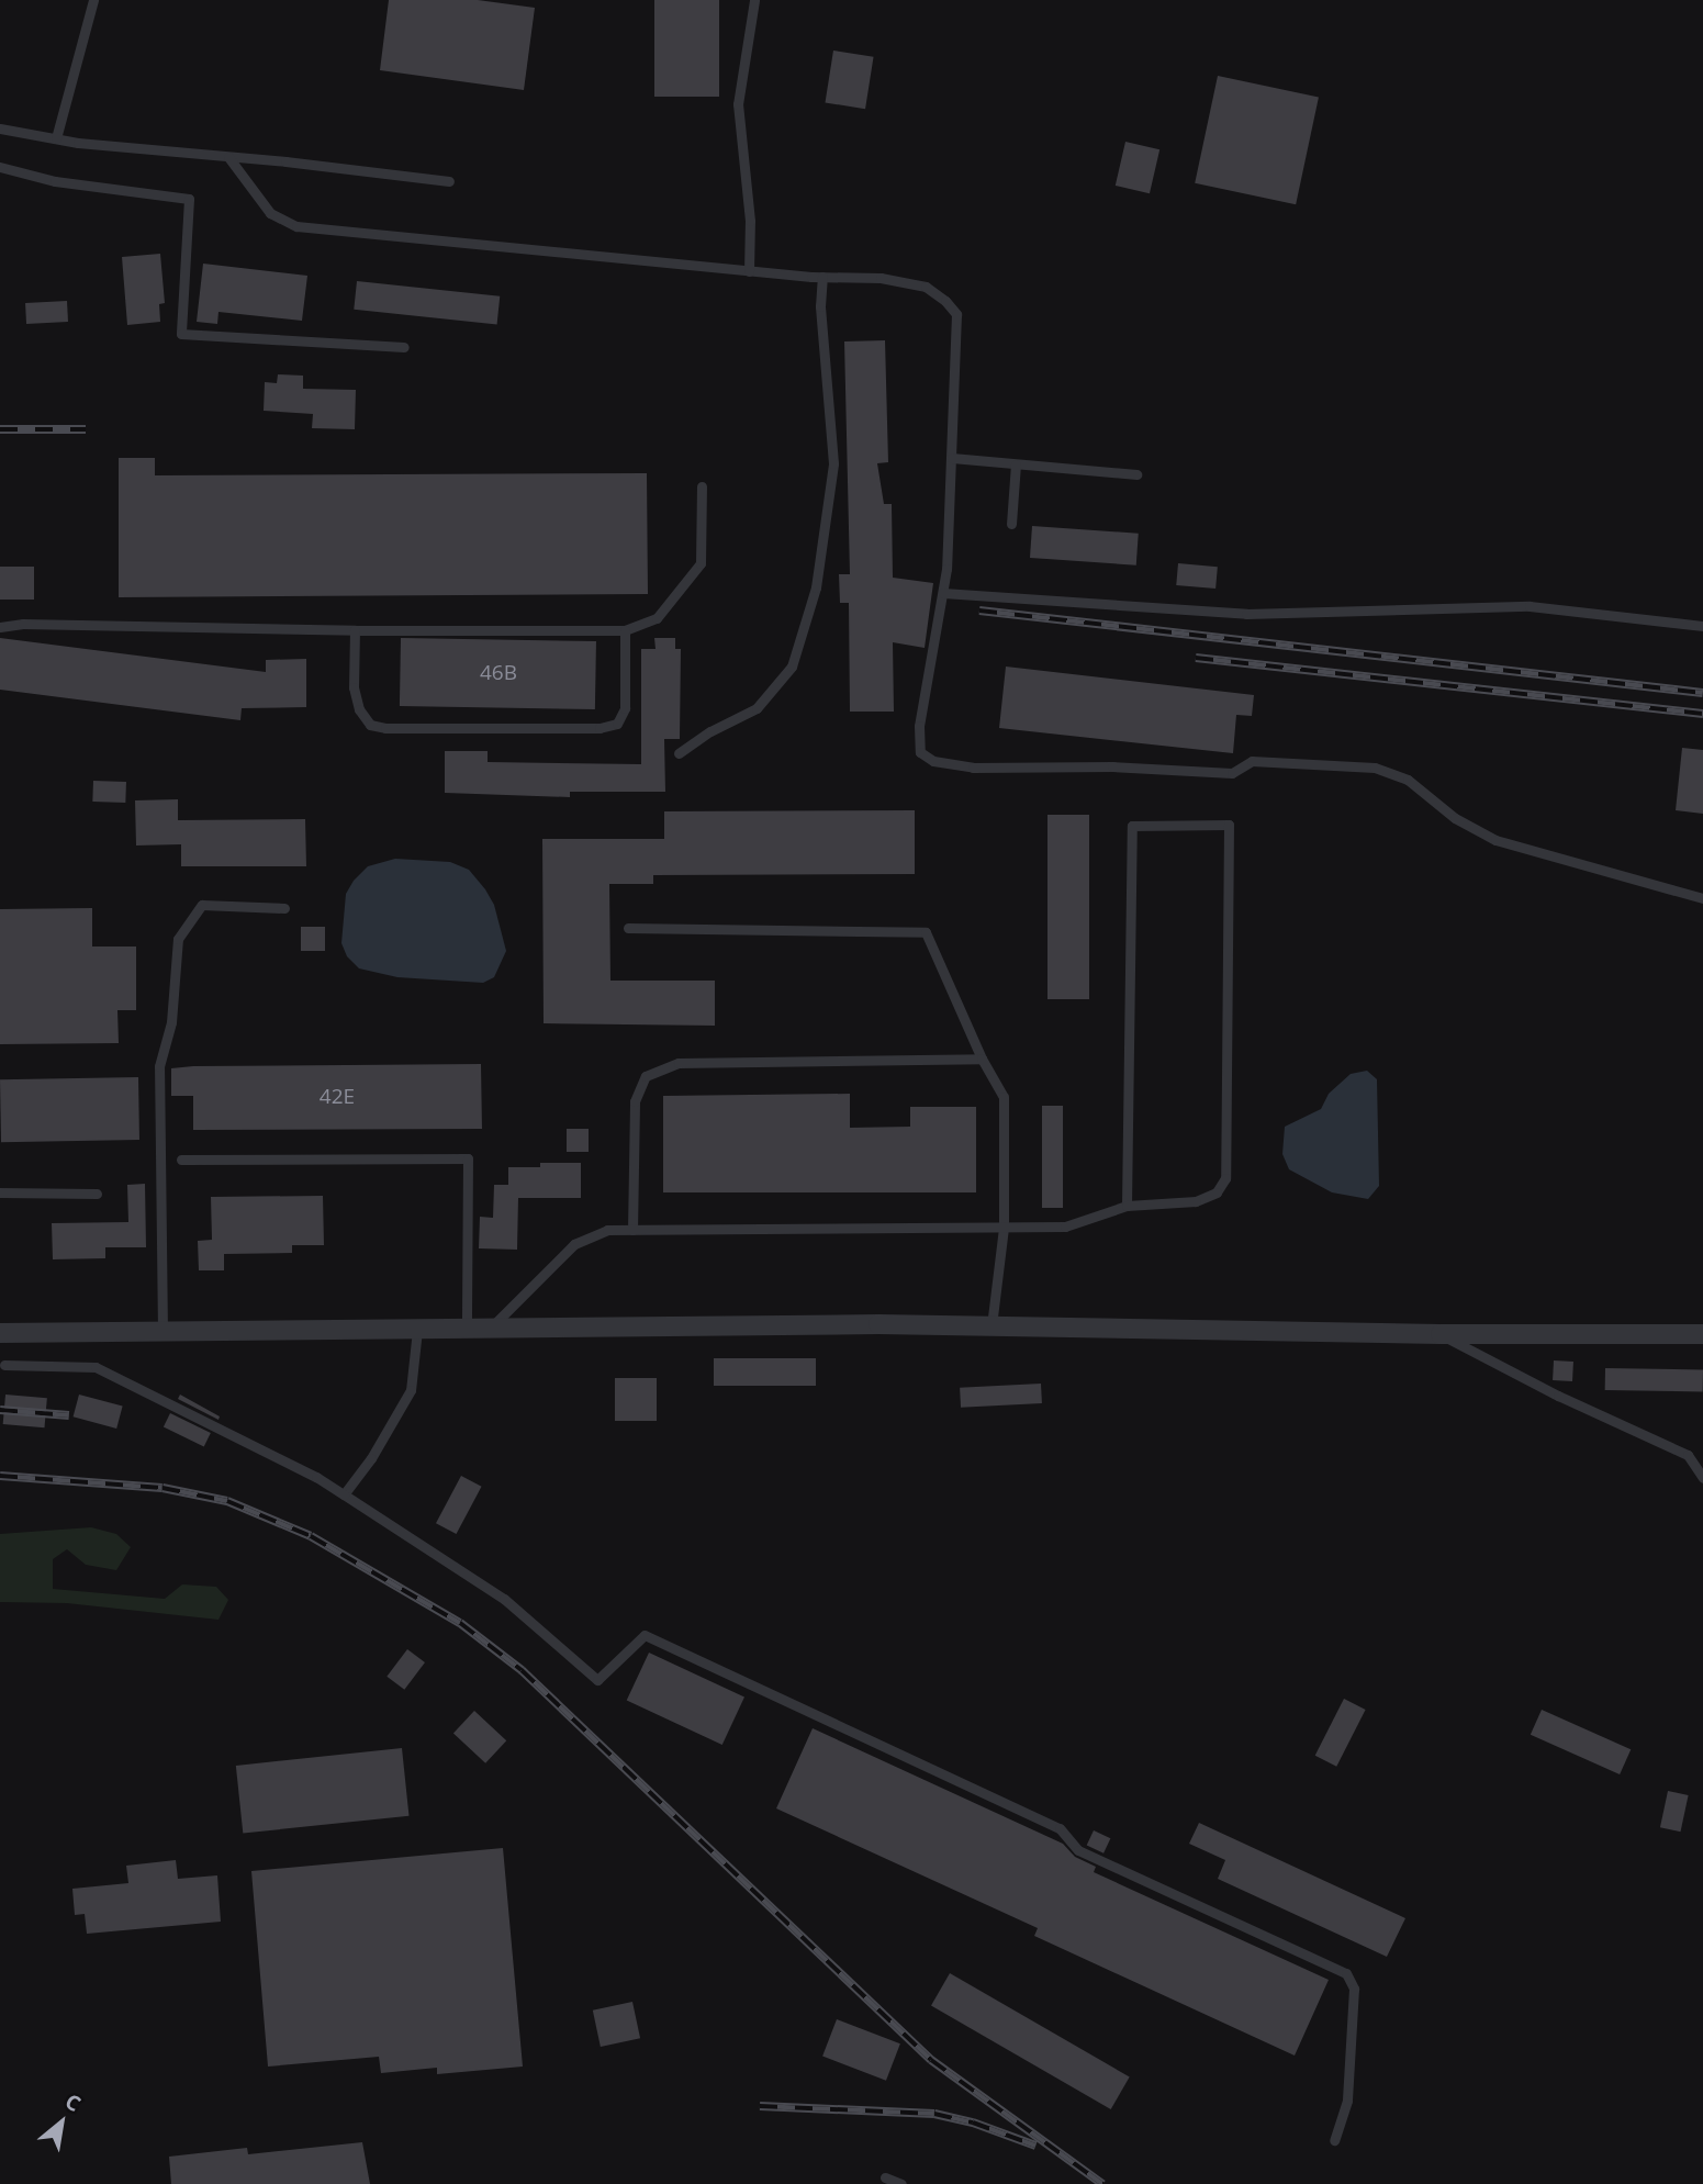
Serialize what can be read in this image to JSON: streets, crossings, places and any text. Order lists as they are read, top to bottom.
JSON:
{
  "house_numbers": ["46В", "42Е"],
  "north": "top right"
}
